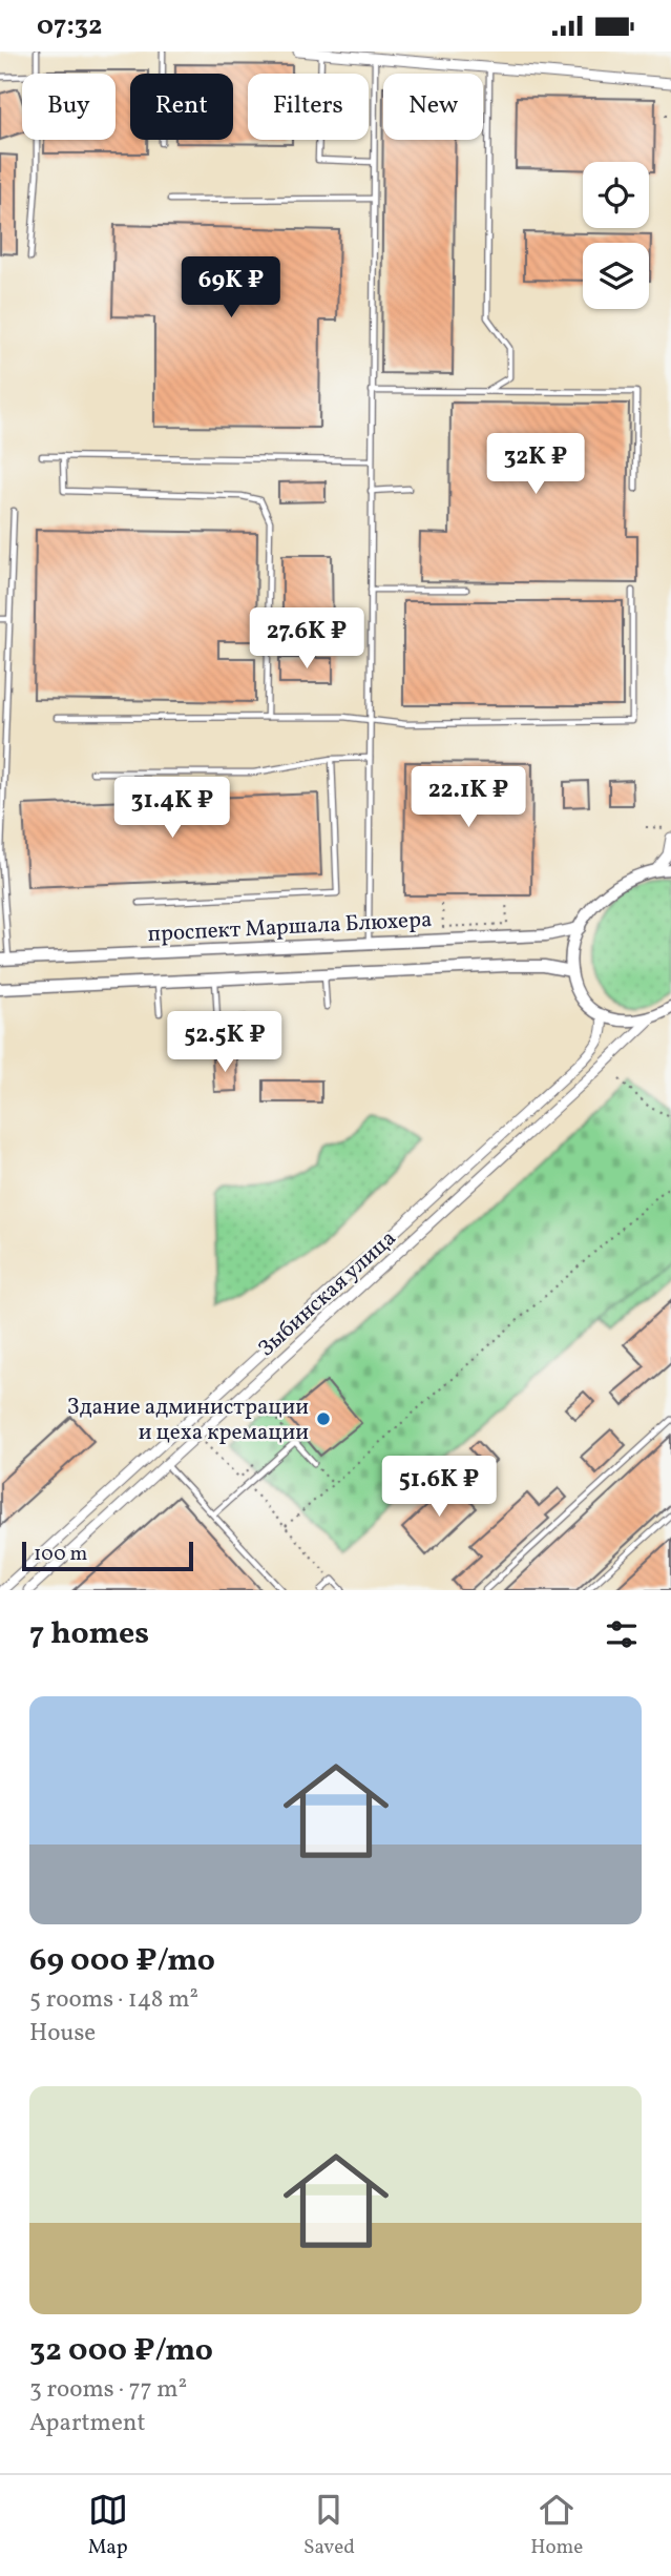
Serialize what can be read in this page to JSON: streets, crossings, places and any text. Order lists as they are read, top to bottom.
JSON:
{
  "streets": {
    "street": ["проспект Маршала Блюхера", "Зыбинская улица"]
  },
  "places": ["Здание администрации и цеха кремации"],
  "scale_bar": "100 m",
  "page": {
    "status": "07:32",
    "chip": [
      "Buy",
      "Rent",
      "Filters",
      "New"
    ],
    "price": [
      "69K ₽",
      "32K ₽",
      "27.6K ₽",
      "22.1K ₽",
      "31.4K ₽",
      "52.5K ₽",
      "51.6K ₽"
    ],
    "scale": "100 m",
    "heading": "7 homes",
    "list": [
      {
        "name": "69 000 ₽/mo",
        "note": "5 rooms · 148 m² · House"
      },
      {
        "name": "32 000 ₽/mo",
        "note": "3 rooms · 77 m² · Apartment"
      }
    ],
    "tabs": ["Map", "Saved", "Home"]
  }
}
